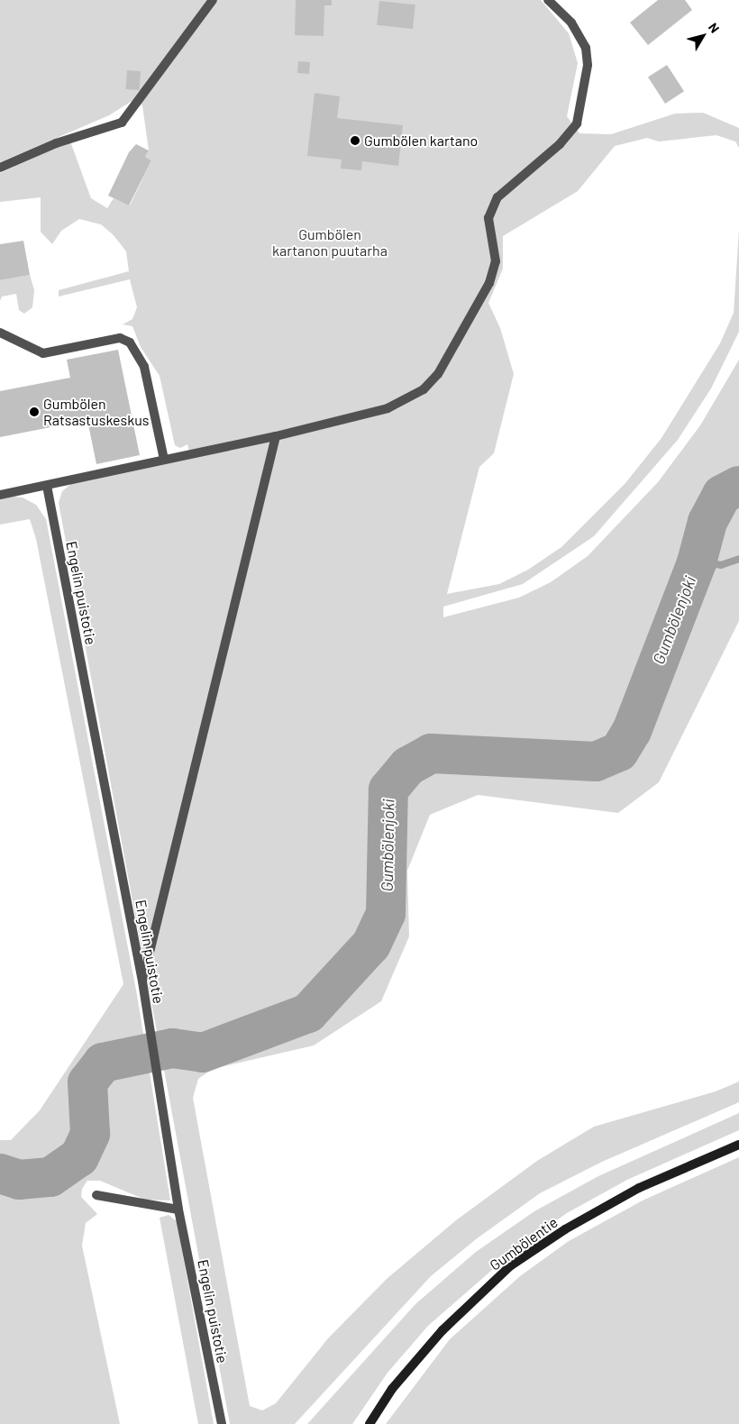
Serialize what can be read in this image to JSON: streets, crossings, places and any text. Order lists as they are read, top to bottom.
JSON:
{
  "streets": {
    "main road": ["Gumbölentie"],
    "street": ["Engelin puistotie"]
  },
  "water": ["Gumbölenjoki"],
  "parks": ["Gumbölen kartanon puutarha"],
  "places": ["Gumbölen kartano", "Gumbölen Ratsastuskeskus"],
  "north": "top right"
}
